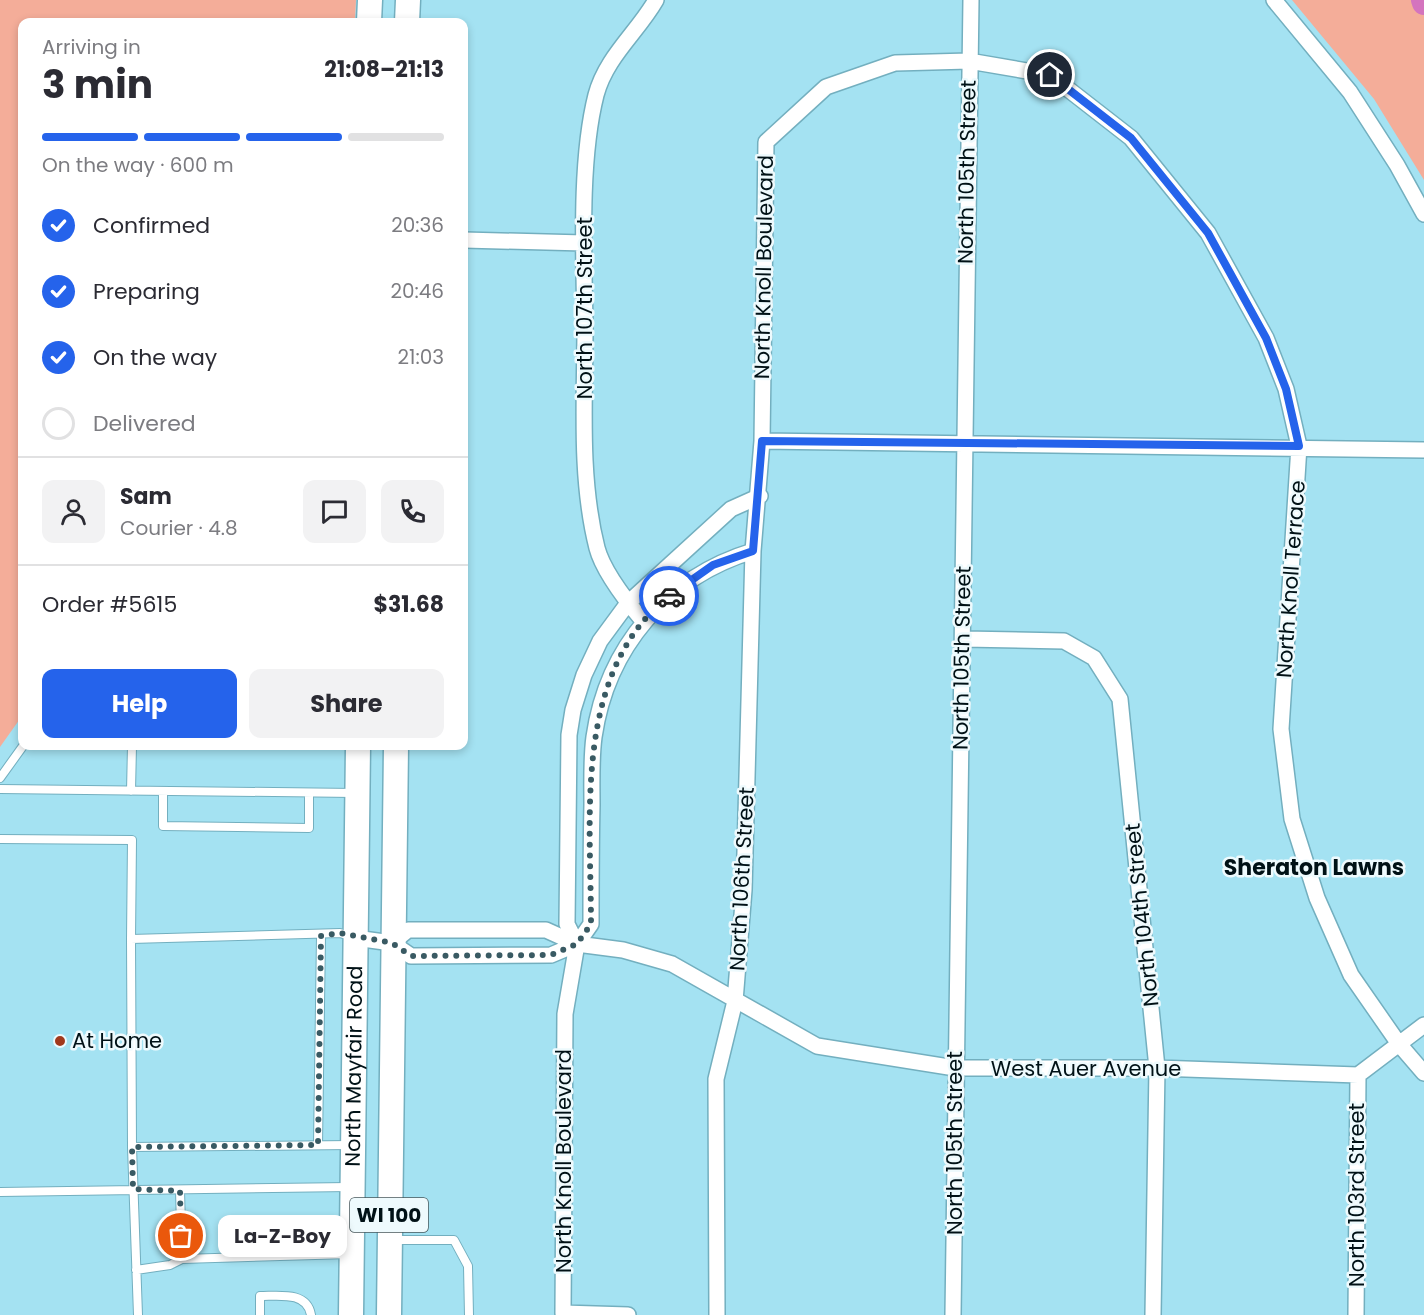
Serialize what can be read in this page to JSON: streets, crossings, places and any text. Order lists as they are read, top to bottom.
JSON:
{
  "streets": {
    "main road": ["North Mayfair Road", "WI 100"],
    "street": [
      "North 105th Street",
      "North Knoll Boulevard",
      "North 107th Street",
      "North Knoll Terrace",
      "North 106th Street",
      "North 104th Street",
      "West Auer Avenue",
      "North 103rd Street"
    ]
  },
  "crossings": [
    ["North 105th Street", "North Knoll Boulevard"],
    ["North 105th Street", "North Knoll Terrace"],
    ["North 105th Street", "North 104th Street"],
    ["North 105th Street", "West Auer Avenue"],
    ["North Knoll Boulevard", "North 107th Street"],
    ["North Knoll Boulevard", "North Knoll Terrace"],
    ["North Knoll Boulevard", "North 106th Street"],
    ["North Knoll Boulevard", "West Auer Avenue"],
    ["North 106th Street", "West Auer Avenue"],
    ["North 104th Street", "West Auer Avenue"],
    ["North Mayfair Road", "West Auer Avenue"],
    ["West Auer Avenue", "North 103rd Street"]
  ],
  "districts": ["Sheraton Lawns"],
  "places": ["At Home", "La-Z-Boy"],
  "page": {
    "heading": ["3 min", "Arriving in", "21:08–21:13"],
    "panel": [
      "Sam",
      "Courier · 4.8",
      "Order #5615",
      "$31.68"
    ],
    "bar": "On the way · 600 m",
    "list": [
      ["Confirmed", "20:36"],
      ["Preparing", "20:46"],
      ["On the way", "21:03"],
      "Delivered"
    ],
    "buttons": ["Help", "Share"],
    "bubble": "La-Z-Boy"
  }
}
